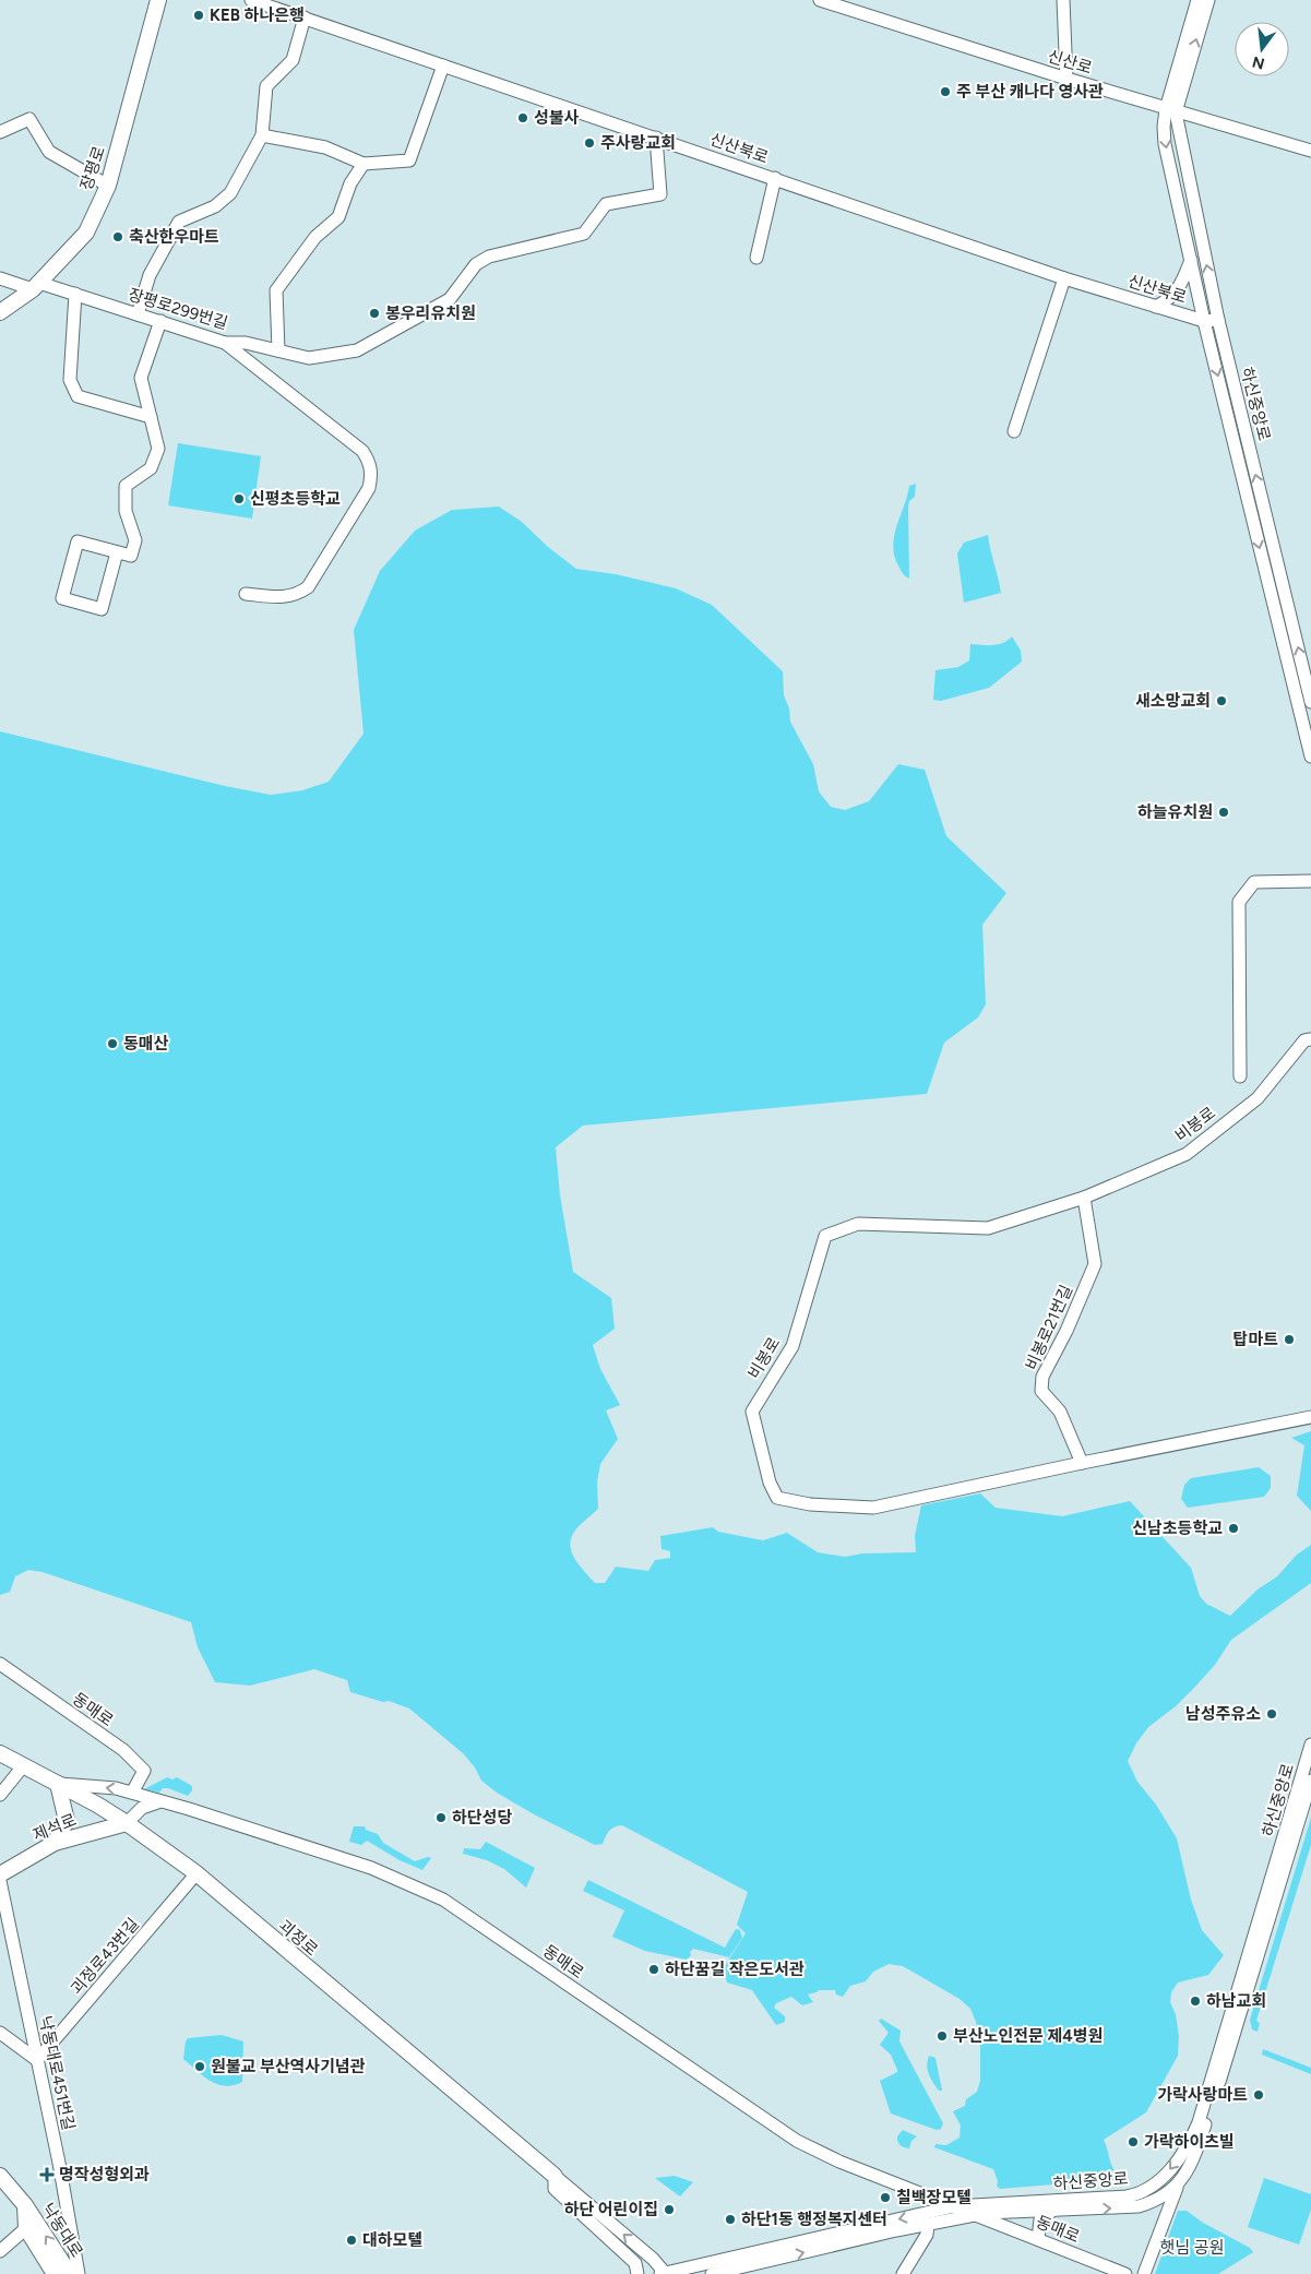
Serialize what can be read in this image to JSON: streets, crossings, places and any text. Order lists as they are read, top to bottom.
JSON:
{
  "streets": {
    "main road": [
      "장평로",
      "제석로",
      "괴정로",
      "낙동대로"
    ],
    "street": [
      "신산로",
      "신산북로",
      "장평로299번길",
      "하신중앙로",
      "비봉로",
      "비봉로21번길",
      "동매로",
      "괴정로43번길",
      "낙동대로451번길"
    ]
  },
  "crossings": [
    ["신산로", "하신중앙로"],
    ["신산북로", "장평로299번길"],
    ["신산북로", "하신중앙로"],
    ["장평로", "장평로299번길"],
    ["하신중앙로", "동매로"],
    ["하신중앙로", "괴정로"],
    ["비봉로", "비봉로21번길"],
    ["동매로", "괴정로"],
    ["제석로", "괴정로"],
    ["괴정로", "괴정로43번길"],
    ["괴정로43번길", "낙동대로451번길"]
  ],
  "parks": ["햇님 공원"],
  "places": {
    "other": [
      "KEB 하나은행",
      "주 부산 캐나다 영사관",
      "성불사",
      "주사랑교회",
      "축산한우마트",
      "봉우리유치원",
      "신평초등학교",
      "새소망교회",
      "하늘유치원",
      "동매산",
      "탑마트",
      "신남초등학교",
      "남성주유소",
      "하단성당",
      "하단꿈길 작은도서관",
      "하남교회",
      "부산노인전문 제4병원",
      "원불교 부산역사기념관",
      "가락사랑마트",
      "가락하이츠빌",
      "칠백장모텔",
      "하단 어린이집",
      "하단1동 행정복지센터",
      "대하모텔"
    ],
    "health": ["명작성형외과"]
  },
  "north": "bottom"
}
